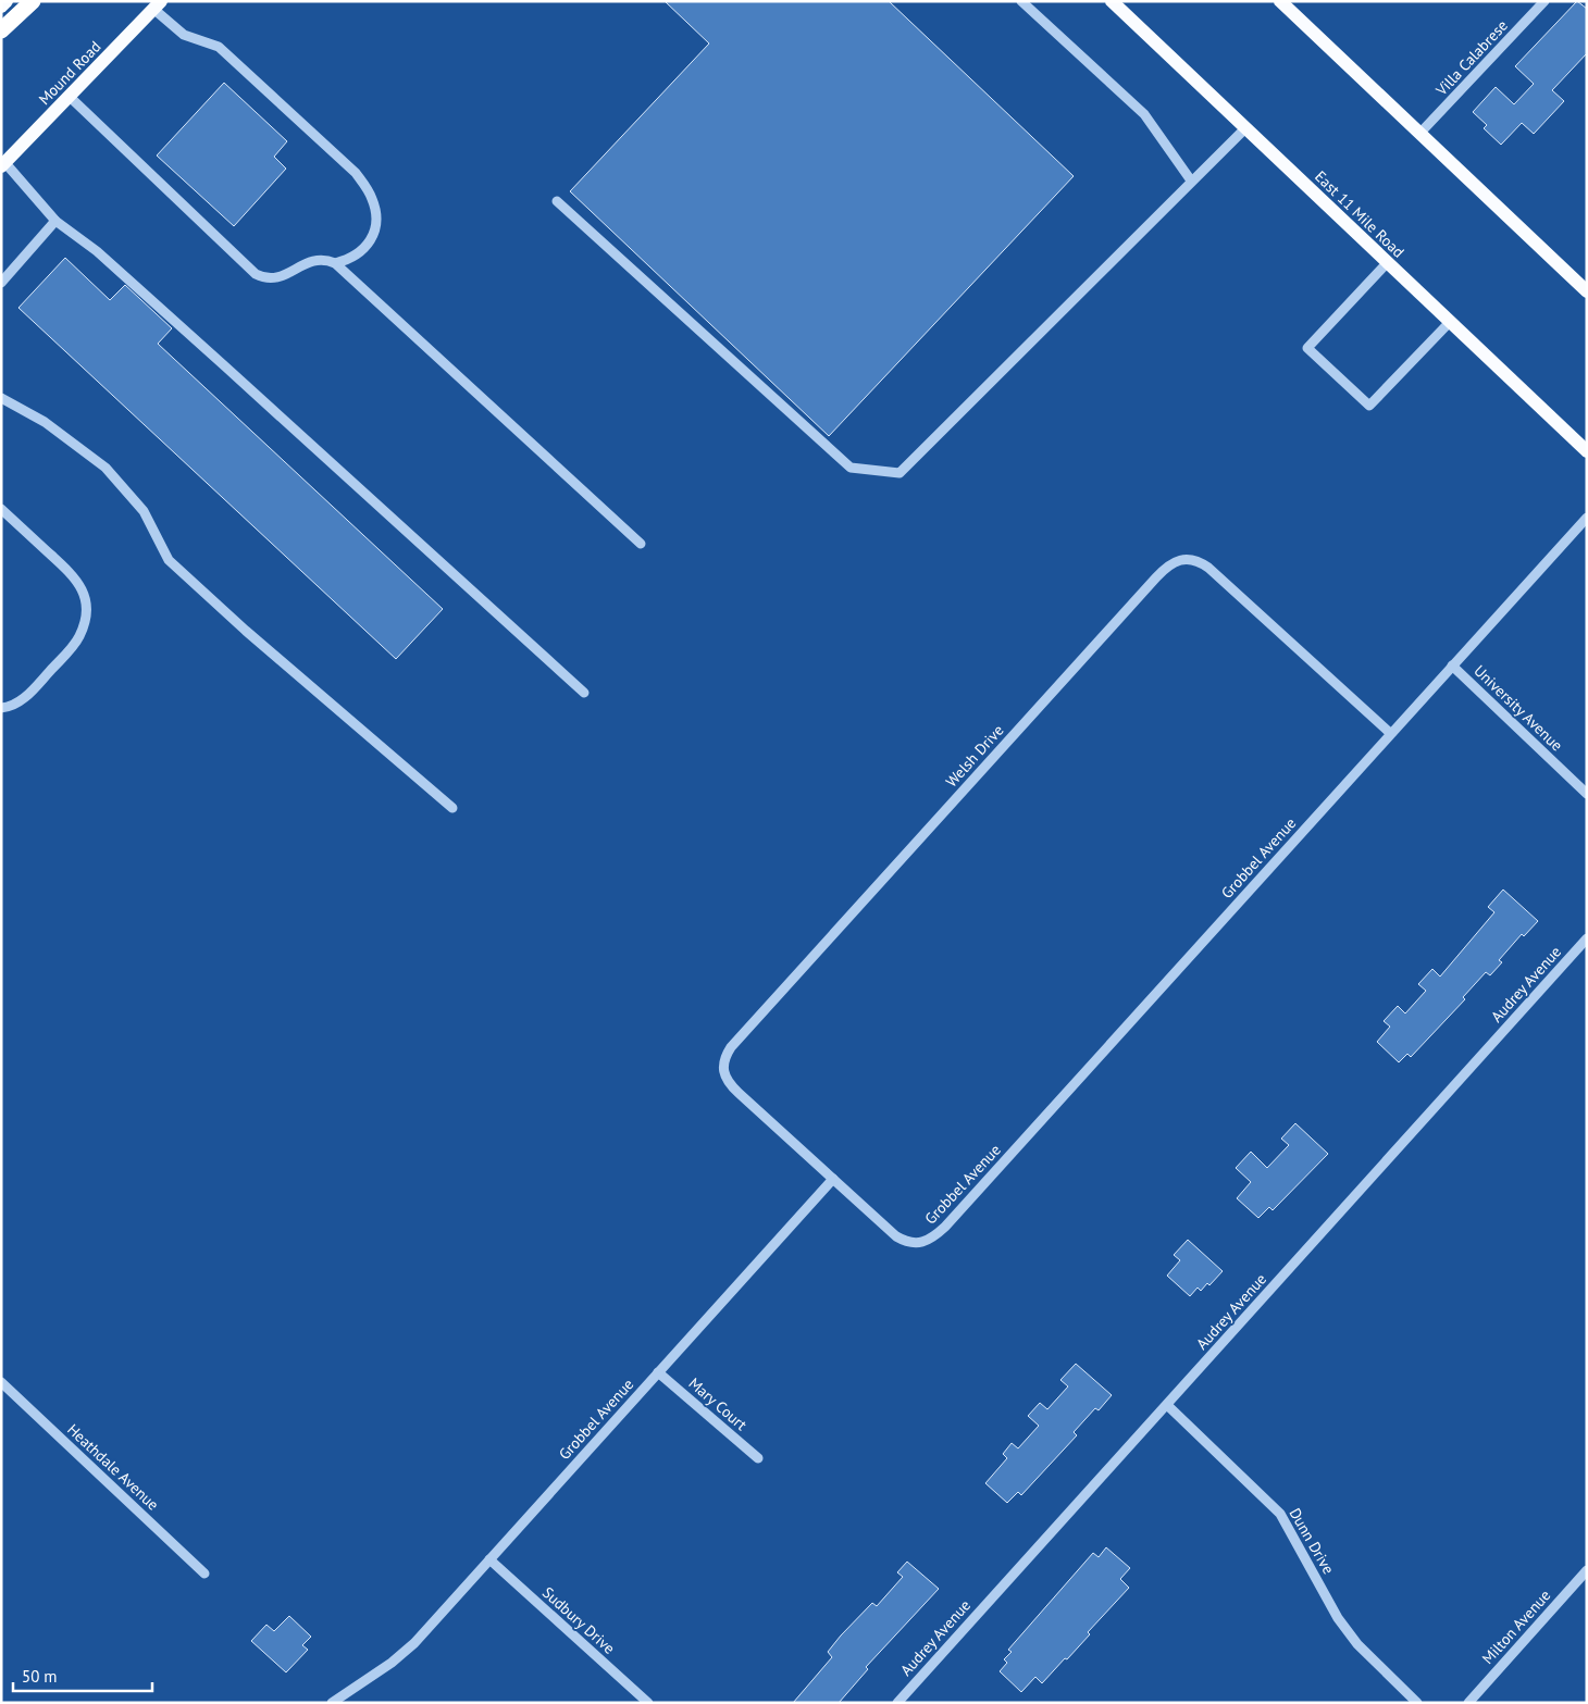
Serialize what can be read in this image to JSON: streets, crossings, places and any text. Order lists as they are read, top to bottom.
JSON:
{
  "streets": {
    "main road": ["Mound Road", "East 11 Mile Road"],
    "street": [
      "Villa Calabrese",
      "University Avenue",
      "Welsh Drive",
      "Grobbel Avenue",
      "Audrey Avenue",
      "Mary Court",
      "Heathdale Avenue",
      "Dunn Drive",
      "Sudbury Drive",
      "Milton Avenue"
    ]
  },
  "crossings": [
    ["University Avenue", "Grobbel Avenue"],
    ["Welsh Drive", "Grobbel Avenue"],
    ["Grobbel Avenue", "Mary Court"],
    ["Grobbel Avenue", "Sudbury Drive"],
    ["Audrey Avenue", "Dunn Drive"]
  ],
  "scale_bar": "50 m"
}
